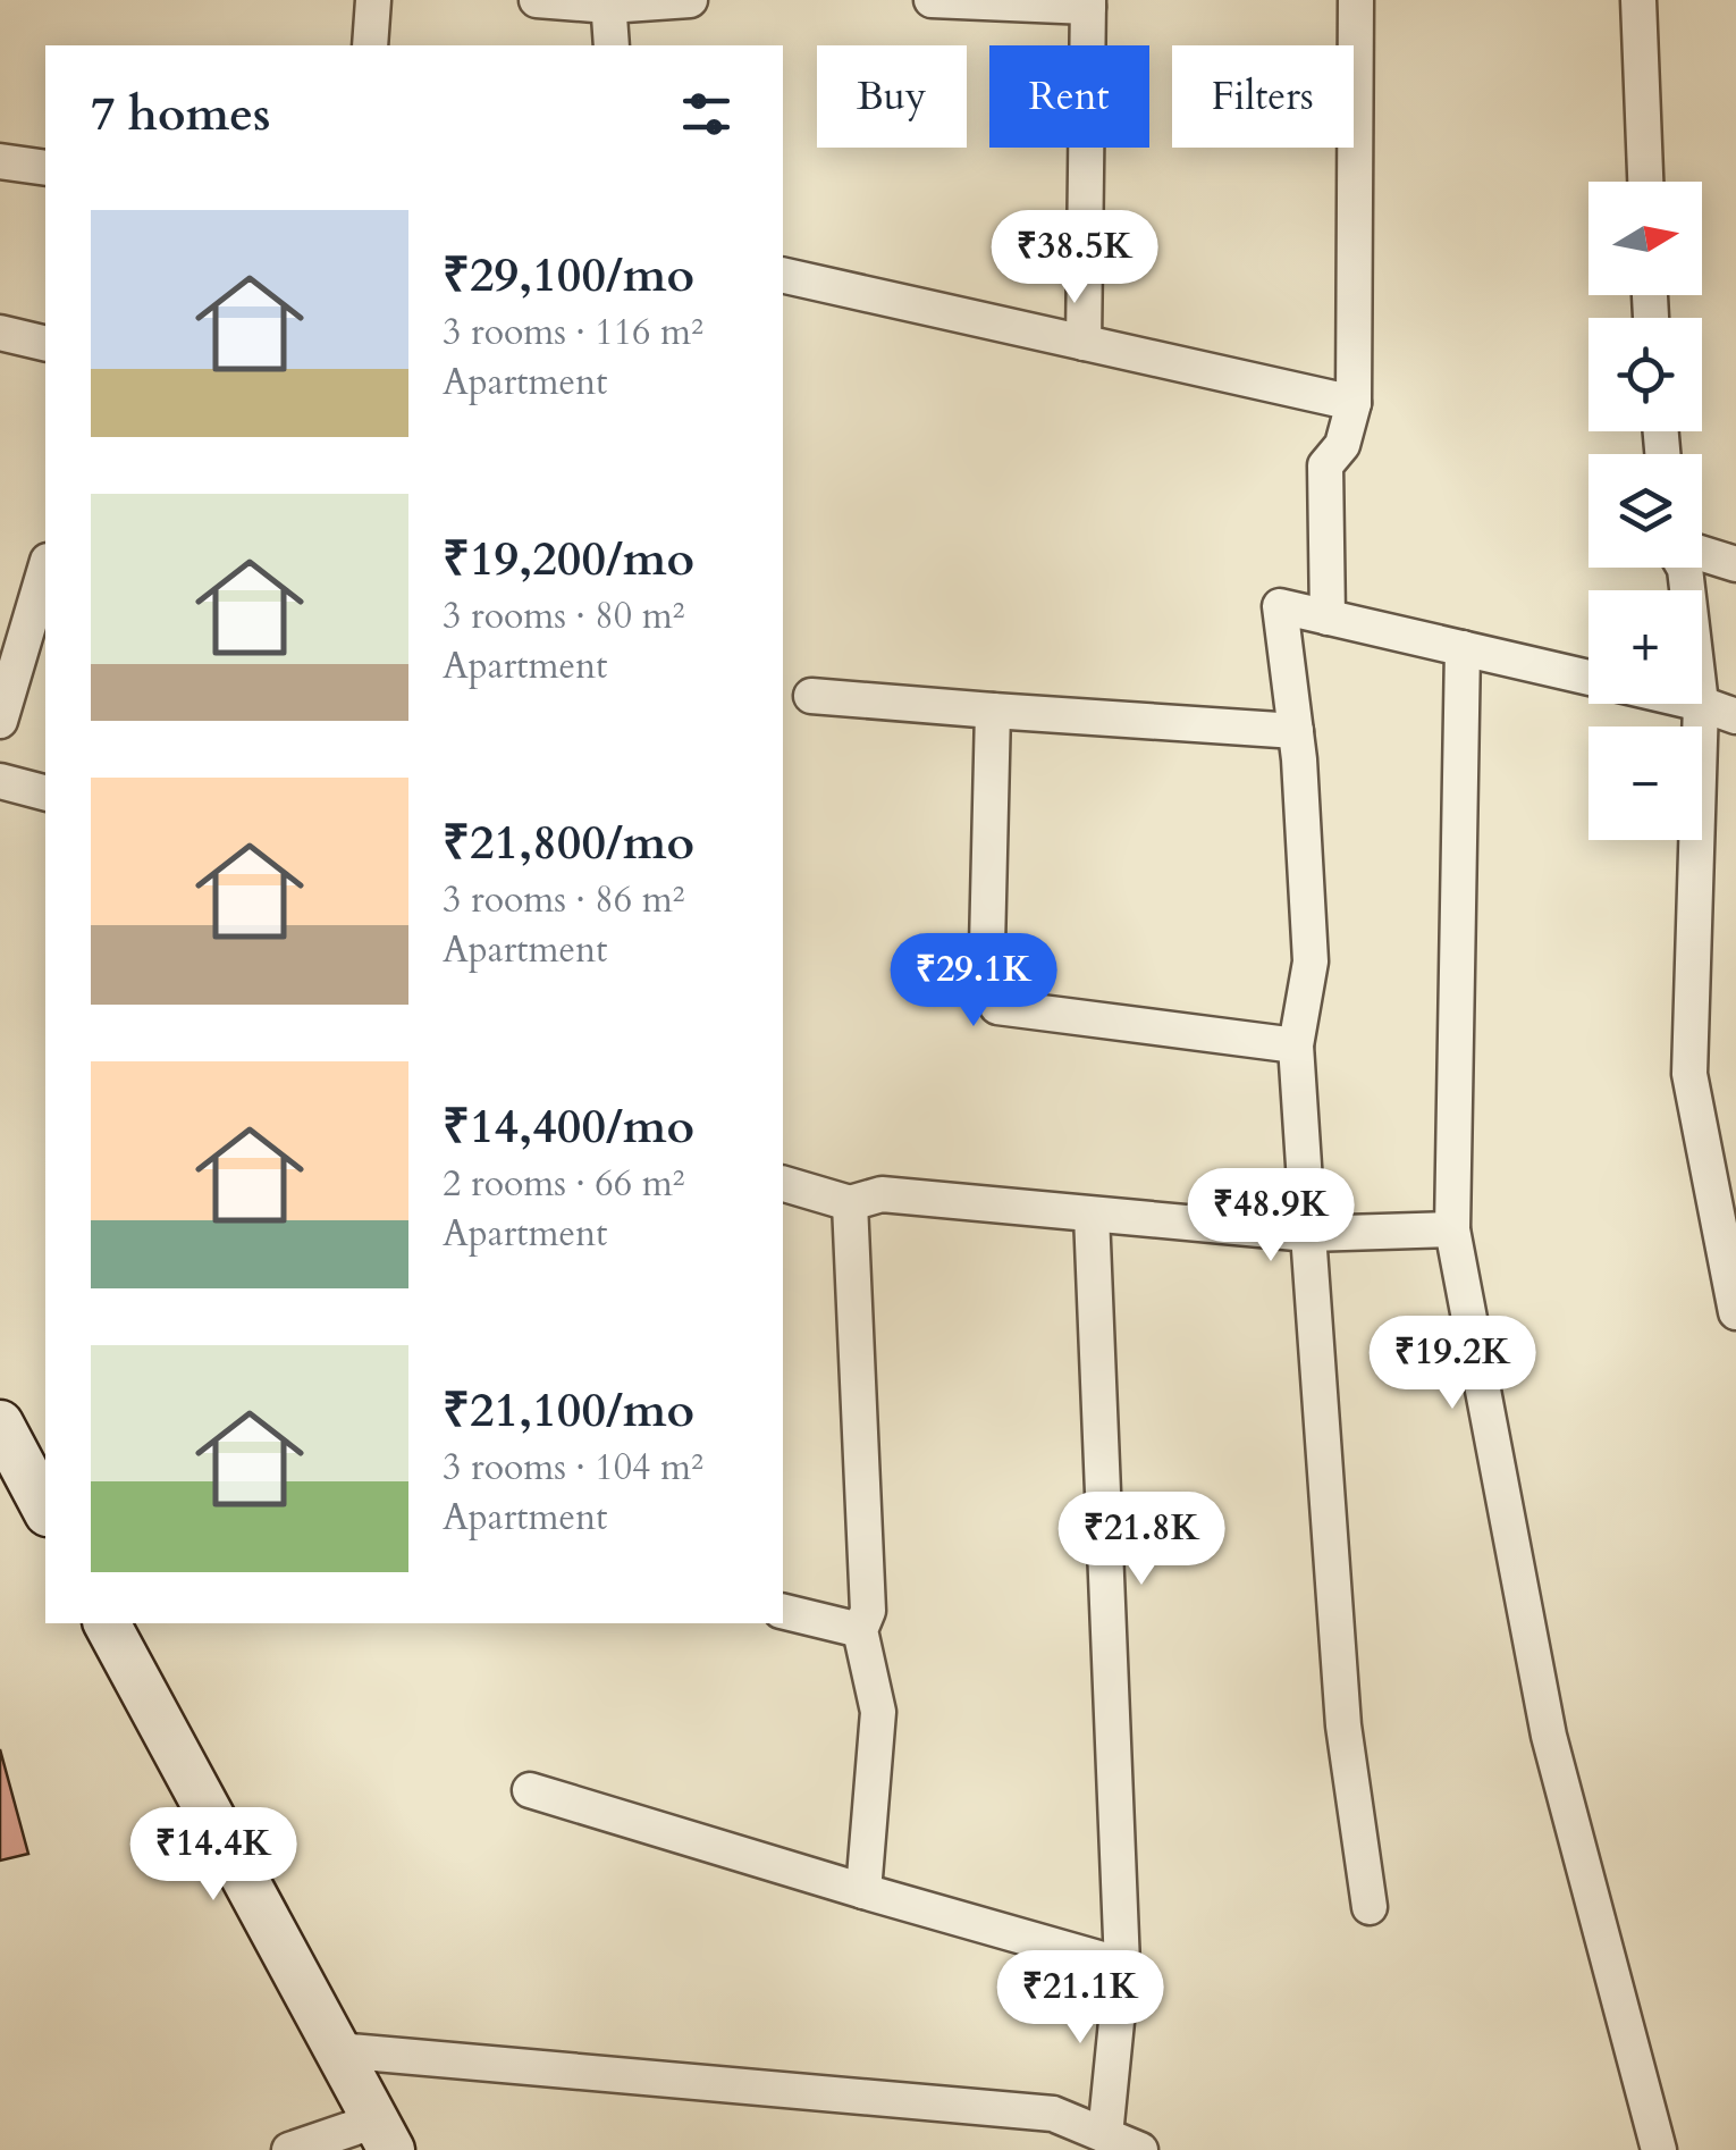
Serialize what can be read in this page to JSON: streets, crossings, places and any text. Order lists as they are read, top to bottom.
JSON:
{
  "north": "right",
  "page": {
    "chip": ["Buy", "Rent", "Filters"],
    "heading": "7 homes",
    "map_buttons": ["+", "−"],
    "list": [
      {
        "name": "₹29,100/mo",
        "note": "3 rooms · 116 m² · Apartment"
      },
      {
        "name": "₹19,200/mo",
        "note": "3 rooms · 80 m² · Apartment"
      },
      {
        "name": "₹21,800/mo",
        "note": "3 rooms · 86 m² · Apartment"
      },
      {
        "name": "₹14,400/mo",
        "note": "2 rooms · 66 m² · Apartment"
      },
      {
        "name": "₹21,100/mo",
        "note": "3 rooms · 104 m² · Apartment"
      }
    ],
    "price": [
      "₹38.5K",
      "₹29.1K",
      "₹48.9K",
      "₹19.2K",
      "₹21.8K",
      "₹14.4K",
      "₹21.1K"
    ]
  }
}
